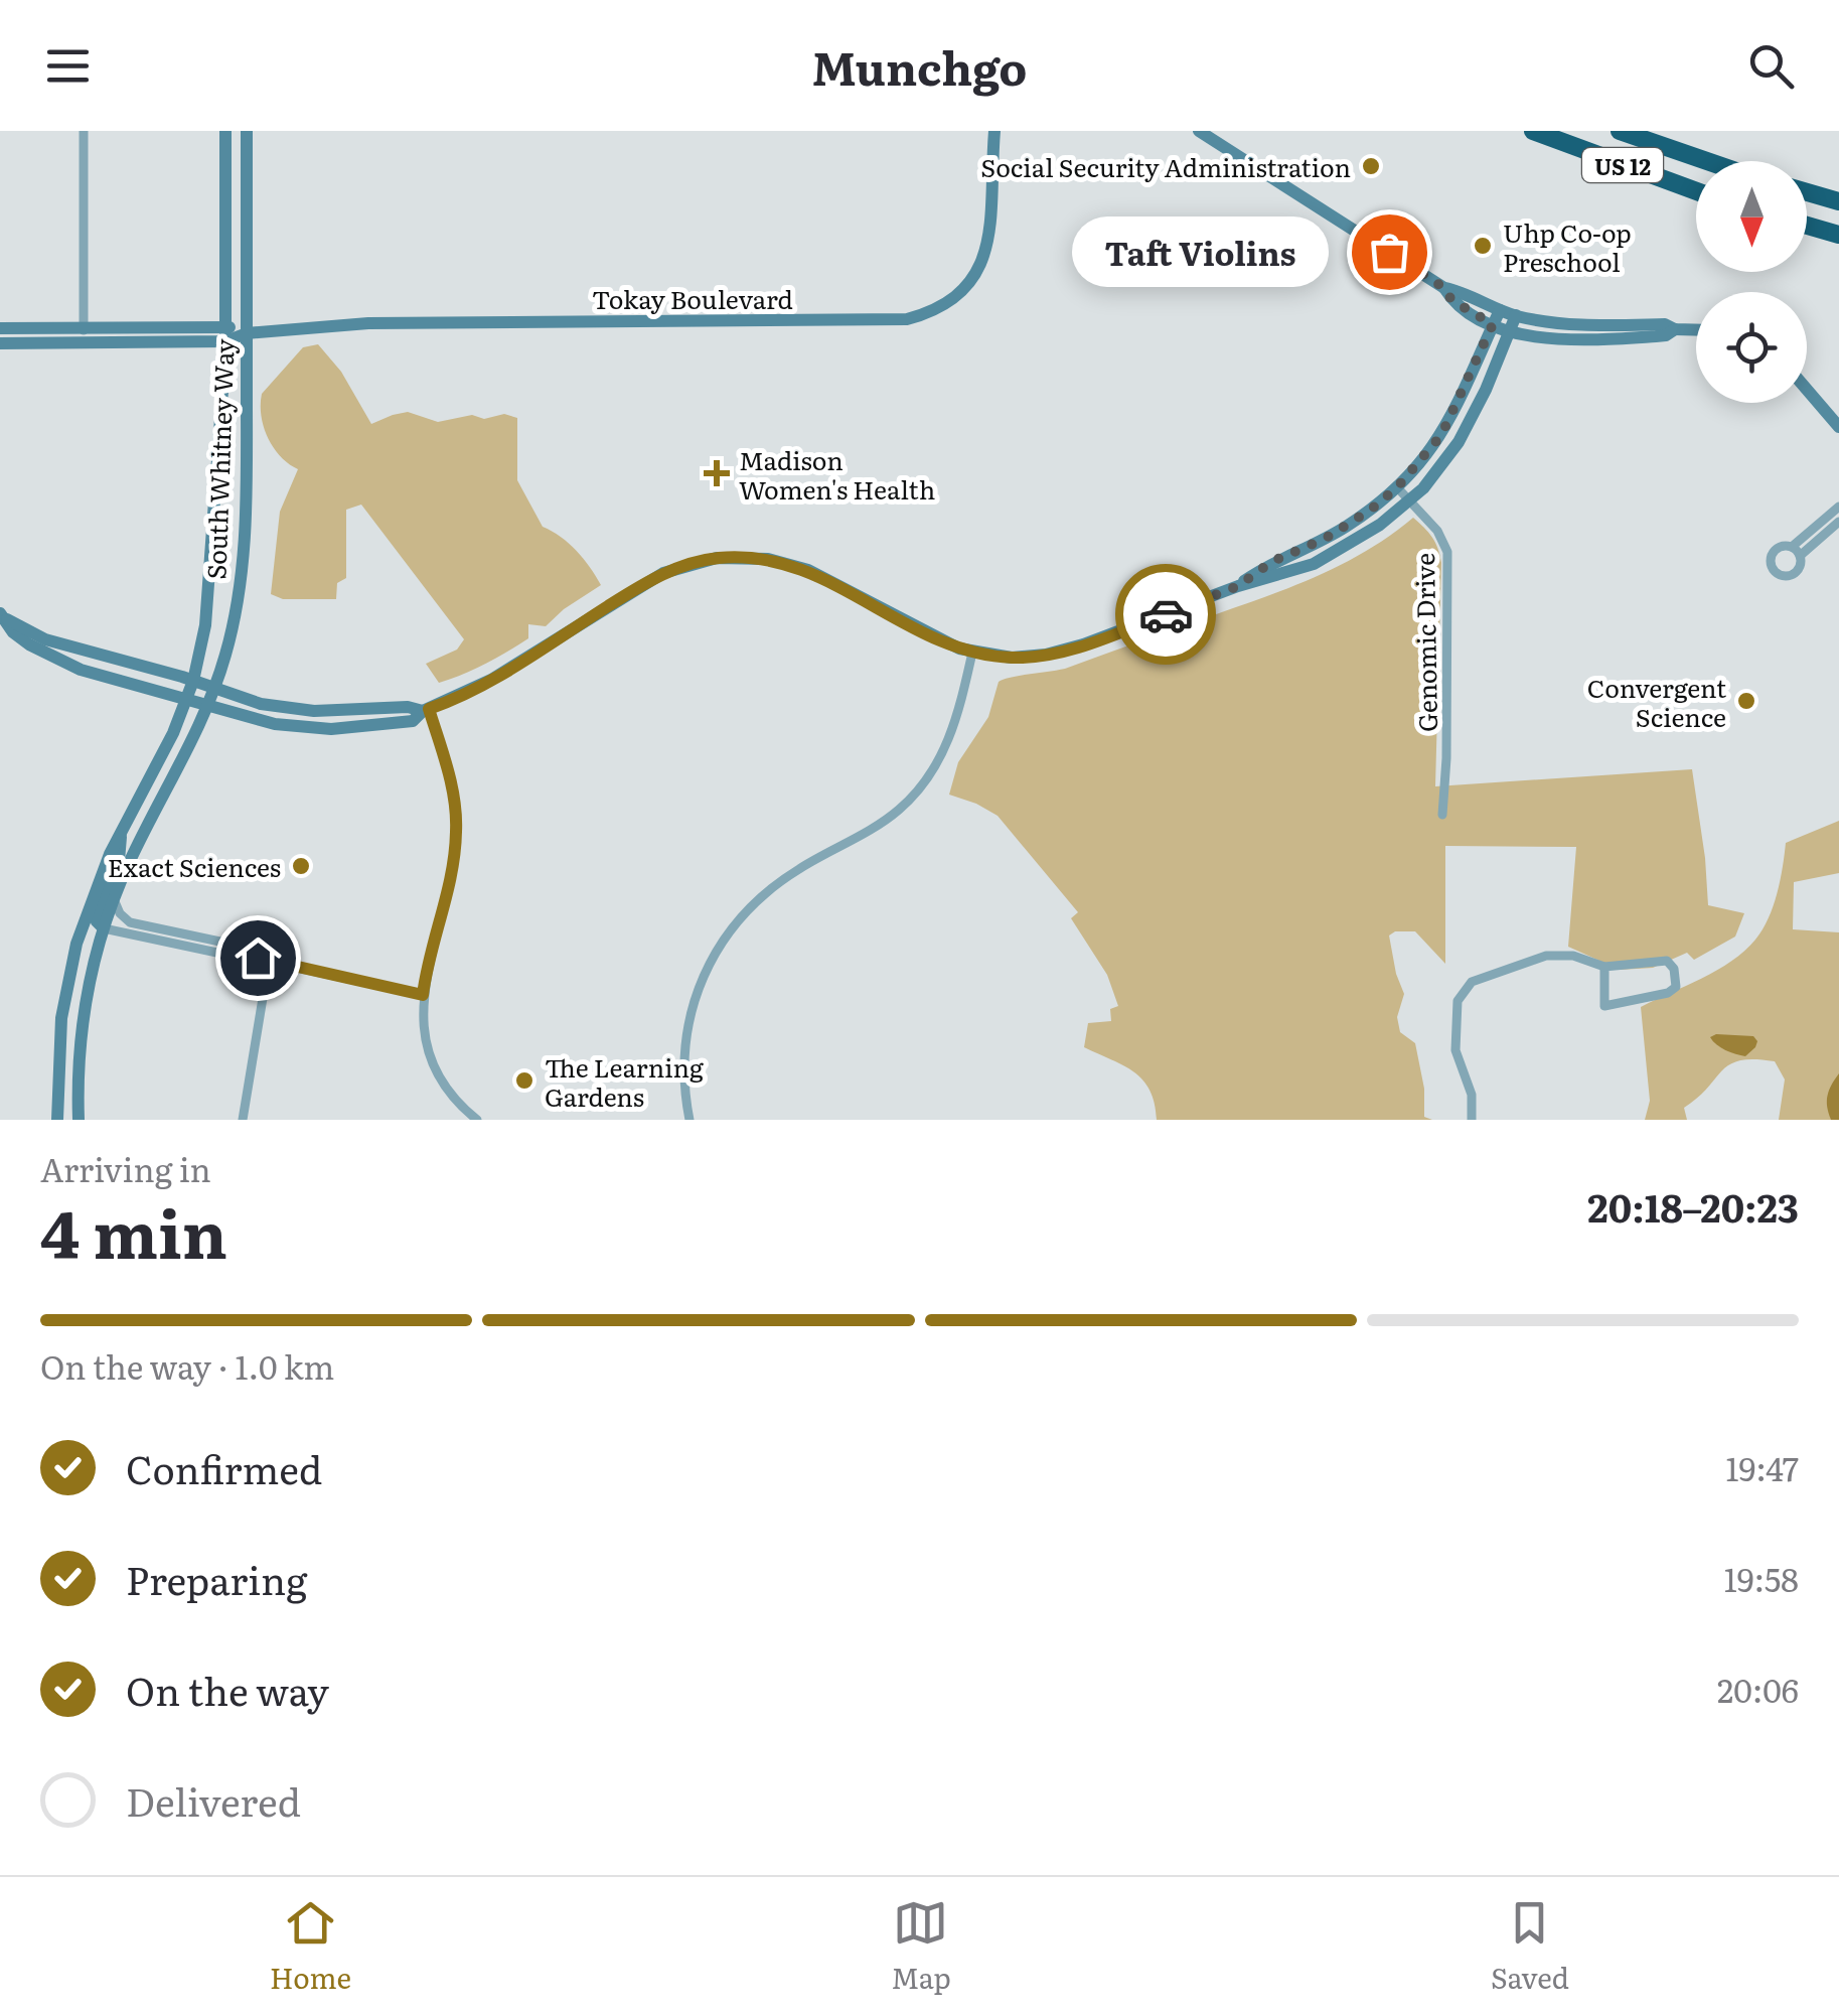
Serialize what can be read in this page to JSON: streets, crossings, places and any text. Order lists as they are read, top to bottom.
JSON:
{
  "streets": {
    "highway": ["US 12"],
    "street": ["Tokay Boulevard", "South Whitney Way", "Genomic Drive"]
  },
  "crossings": [
    ["Tokay Boulevard", "South Whitney Way"]
  ],
  "places": {
    "other": [
      "Social Security Administration",
      "Uhp Co-op Preschool",
      "Taft Violins",
      "Convergent Science",
      "Exact Sciences",
      "The Learning Gardens"
    ],
    "health": ["Madison Women's Health"]
  },
  "north": "bottom",
  "page": {
    "header": "Munchgo",
    "bubble": "Taft Violins",
    "heading": ["4 min", "Arriving in", "20:18–20:23"],
    "bar": "On the way · 1.0 km",
    "list": [
      ["Confirmed", "19:47"],
      ["Preparing", "19:58"],
      ["On the way", "20:06"],
      "Delivered"
    ],
    "tabs": ["Home", "Map", "Saved"]
  }
}
